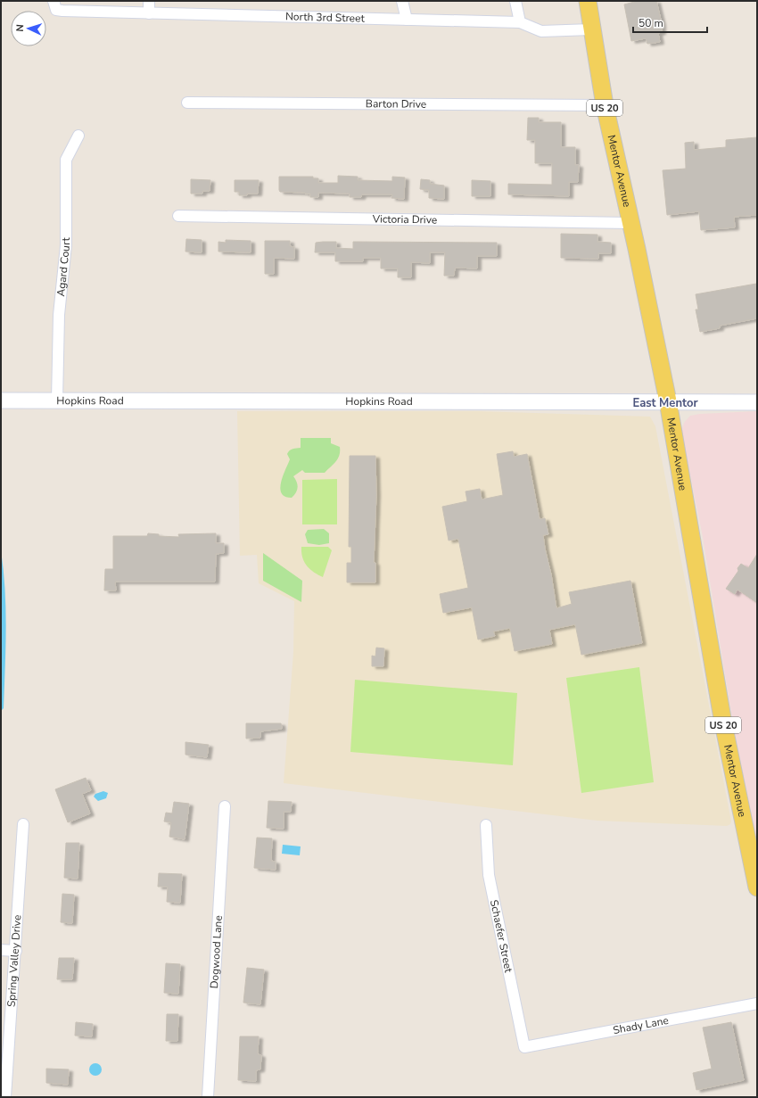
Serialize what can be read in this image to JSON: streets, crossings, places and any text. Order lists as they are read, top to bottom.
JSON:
{
  "streets": {
    "main road": ["US 20", "Mentor Avenue"],
    "street": [
      "North 3rd Street",
      "Barton Drive",
      "Victoria Drive",
      "Agard Court",
      "Hopkins Road",
      "Schaefer Street",
      "Dogwood Lane",
      "Spring Valley Drive",
      "Shady Lane"
    ]
  },
  "crossings": [
    ["North 3rd Street", "Mentor Avenue"],
    ["Barton Drive", "Mentor Avenue"],
    ["Mentor Avenue", "Victoria Drive"],
    ["Mentor Avenue", "Hopkins Road"],
    ["Agard Court", "Hopkins Road"],
    ["Schaefer Street", "Shady Lane"]
  ],
  "districts": ["East Mentor"],
  "scale_bar": "50 m",
  "north": "left"
}
